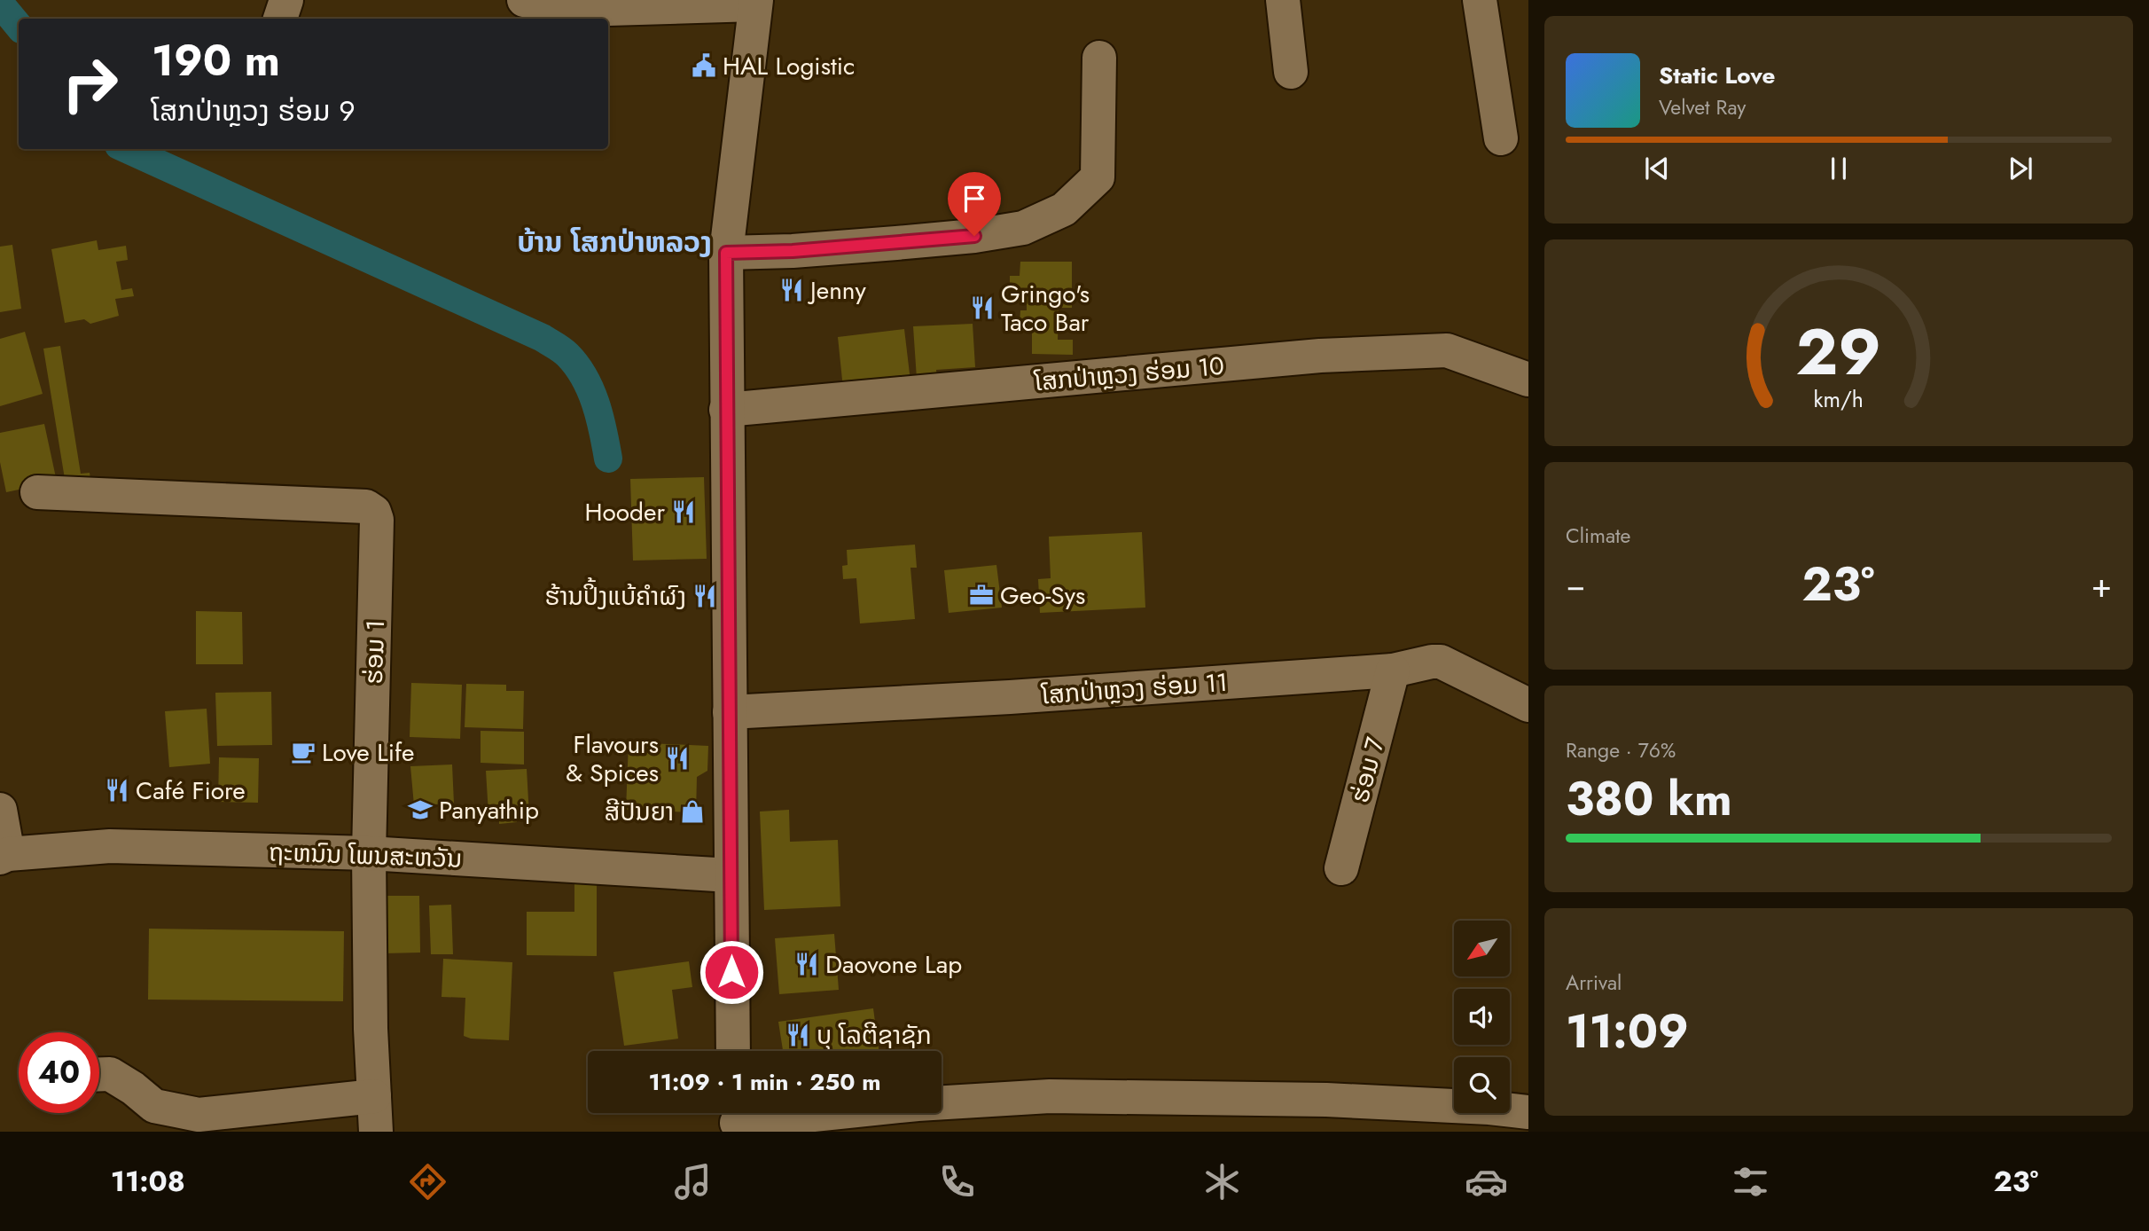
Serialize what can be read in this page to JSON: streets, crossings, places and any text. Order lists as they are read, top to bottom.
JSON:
{
  "streets": {
    "street": [
      "ໂສກປ່າຫຼວງ ຮ່ອມ 10",
      "ຮ່ອມ 1",
      "ໂສກປ່າຫຼວງ ຮ່ອມ 11",
      "ຮ່ອມ 7",
      "ຖະຫນົນ ໂພນສະຫວັນ"
    ]
  },
  "crossings": [
    ["ຮ່ອມ 1", "ຖະຫນົນ ໂພນສະຫວັນ"],
    ["ໂສກປ່າຫຼວງ ຮ່ອມ 11", "ຮ່ອມ 7"]
  ],
  "districts": ["ບ້ານ ໂສກປ່າຫລວງ"],
  "places": {
    "public building": ["HAL Logistic"],
    "restaurant": [
      "Jenny",
      "Gringo's Taco Bar",
      "Hooder",
      "ຮ້ານປິ້ງແບ້ຄຳຜົງ",
      "Flavours & Spices",
      "Café Fiore",
      "Daovone Lap",
      "ບຸ ໂລຕີຊາຊັກ"
    ],
    "office": ["Geo-Sys"],
    "cafe": ["Love Life"],
    "school or university": ["Panyathip"],
    "shop": ["ສີປັນຍາ"]
  },
  "north": "bottom left",
  "page": {
    "turn": ["190 m", "ໂສກປ່າຫຼວງ ຮ່ອມ 9"],
    "song": ["Static Love", "Velvet Ray"],
    "tile": [
      "Climate",
      ["Range · 76%", "380 km"],
      ["Arrival", "11:09"]
    ],
    "heat": ["−", "23°", "+"],
    "limit": "40",
    "trip": "11:09 · 1 min · 250 m",
    "tabs": ["11:08", "23°"],
    "gauge": ["29", "km/h"]
  }
}
